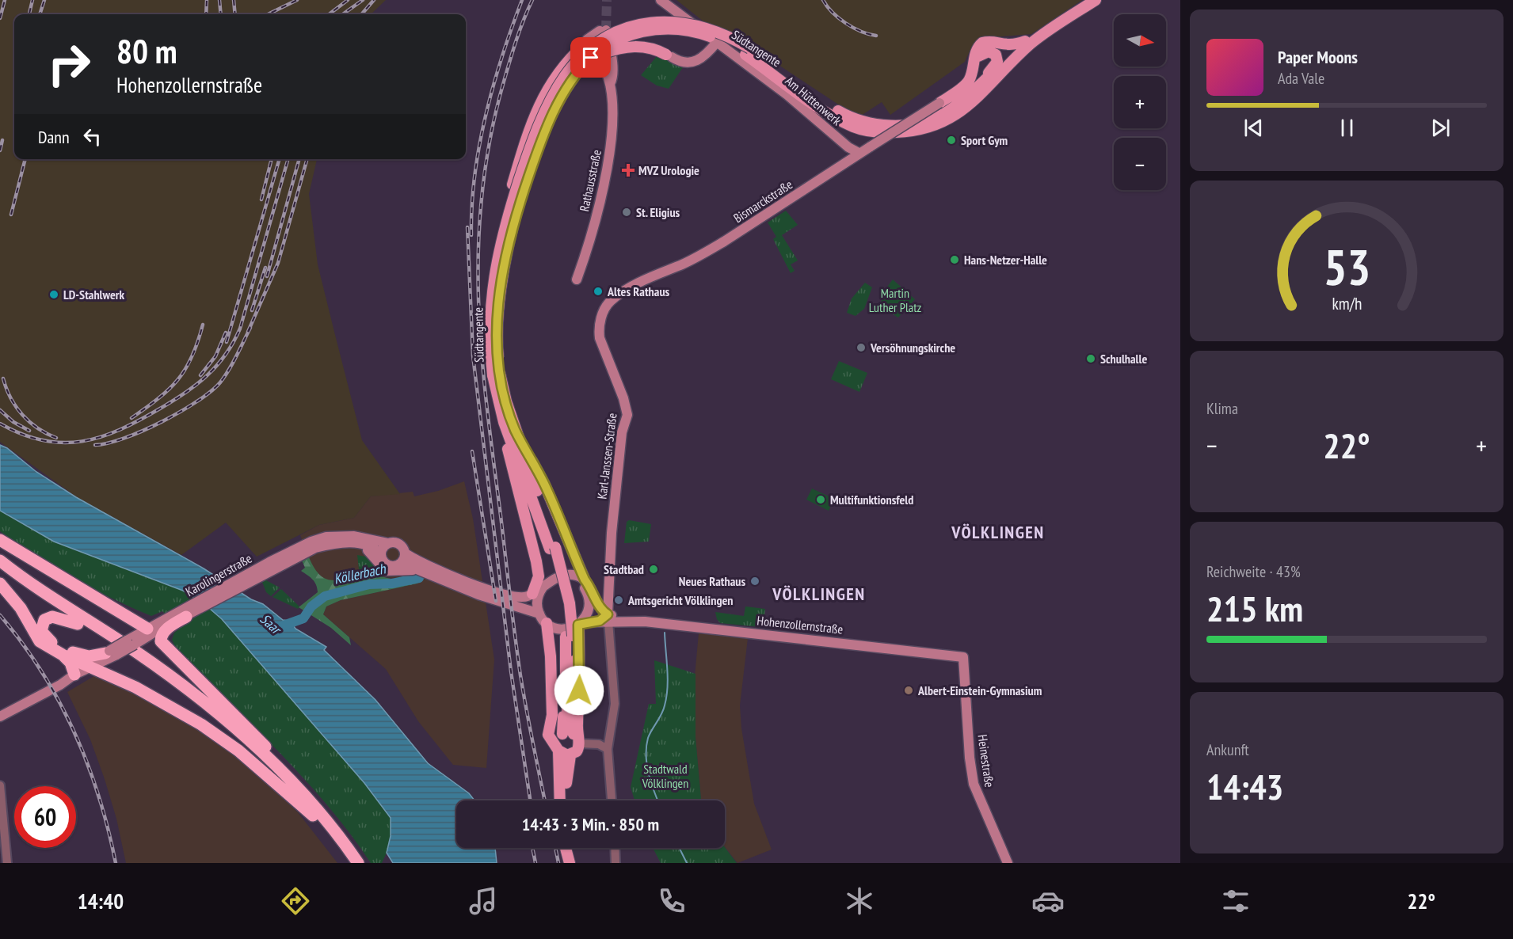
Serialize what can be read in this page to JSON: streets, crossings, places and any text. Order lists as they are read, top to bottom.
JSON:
{
  "streets": {
    "main road": [
      "Südtangente",
      "Am Hüttenwerk",
      "Rathausstraße",
      "Bismarckstraße",
      "Karl-Janssen-Straße",
      "Karolingerstraße",
      "Hohenzollernstraße",
      "Heinestraße"
    ]
  },
  "crossings": [
    ["Südtangente", "Rathausstraße"],
    ["Am Hüttenwerk", "Bismarckstraße"],
    ["Bismarckstraße", "Karl-Janssen-Straße"],
    ["Karl-Janssen-Straße", "Hohenzollernstraße"],
    ["Hohenzollernstraße", "Heinestraße"]
  ],
  "districts": ["VÖLKLINGEN", "VÖLKLINGEN"],
  "water": ["Köllerbach", "Saar"],
  "parks": ["Martin Luther Platz", "Stadtwald Völklingen"],
  "places": {
    "other": [
      "Sport Gym",
      "St. Eligius",
      "Hans-Netzer-Halle",
      "Altes Rathaus",
      "LD-Stahlwerk",
      "Versöhnungskirche",
      "Schulhalle",
      "Multifunktionsfeld",
      "Stadtbad",
      "Neues Rathaus",
      "Amtsgericht Völklingen",
      "Albert-Einstein-Gymnasium"
    ],
    "health": ["MVZ Urologie"]
  },
  "north": "right",
  "page": {
    "map_buttons": ["+", "−"],
    "turn": ["80 m", "Hohenzollernstraße"],
    "song": ["Paper Moons", "Ada Vale"],
    "then": "Dann",
    "tile": [
      "Klima",
      ["Reichweite · 43%", "215 km"],
      ["Ankunft", "14:43"]
    ],
    "heat": ["−", "22°", "+"],
    "limit": "60",
    "trip": "14:43 · 3 Min. · 850 m",
    "tabs": ["14:40", "22°"],
    "gauge": ["53", "km/h"]
  }
}
